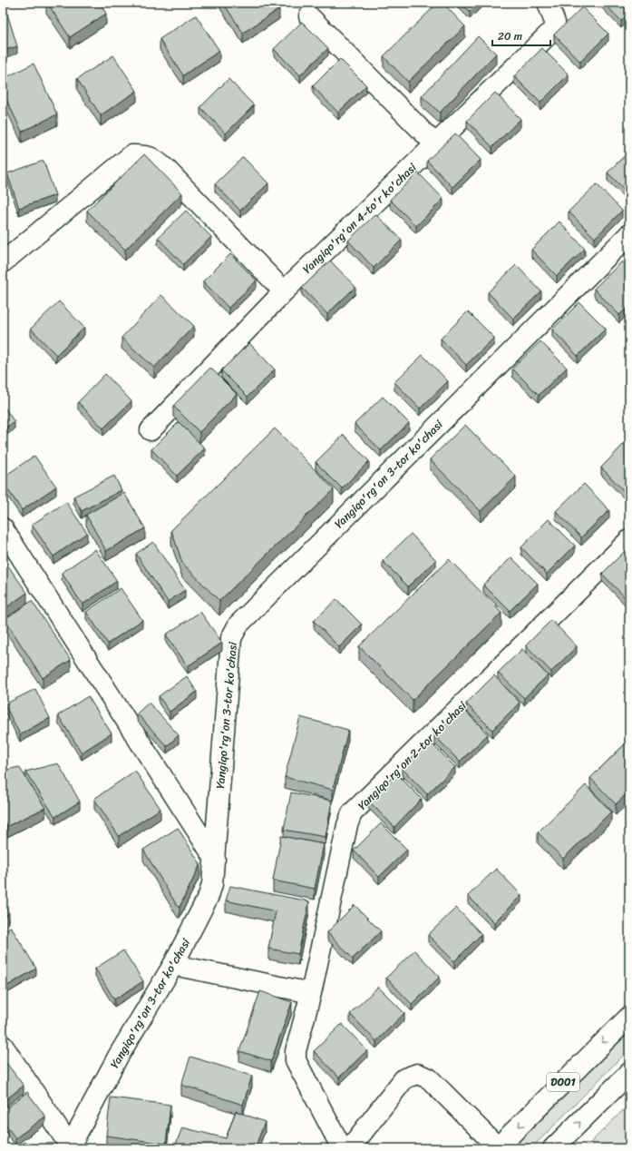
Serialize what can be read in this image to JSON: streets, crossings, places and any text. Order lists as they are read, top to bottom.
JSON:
{
  "streets": {
    "main road": [
      "Yangiqo'rg'on 4-to'r ko'chasi",
      "Yangiqo'rg'on 3-tor ko'chasi",
      "Yangiqo'rg'on 2-tor ko'chasi",
      "D001"
    ]
  },
  "scale_bar": "20 m"
}
